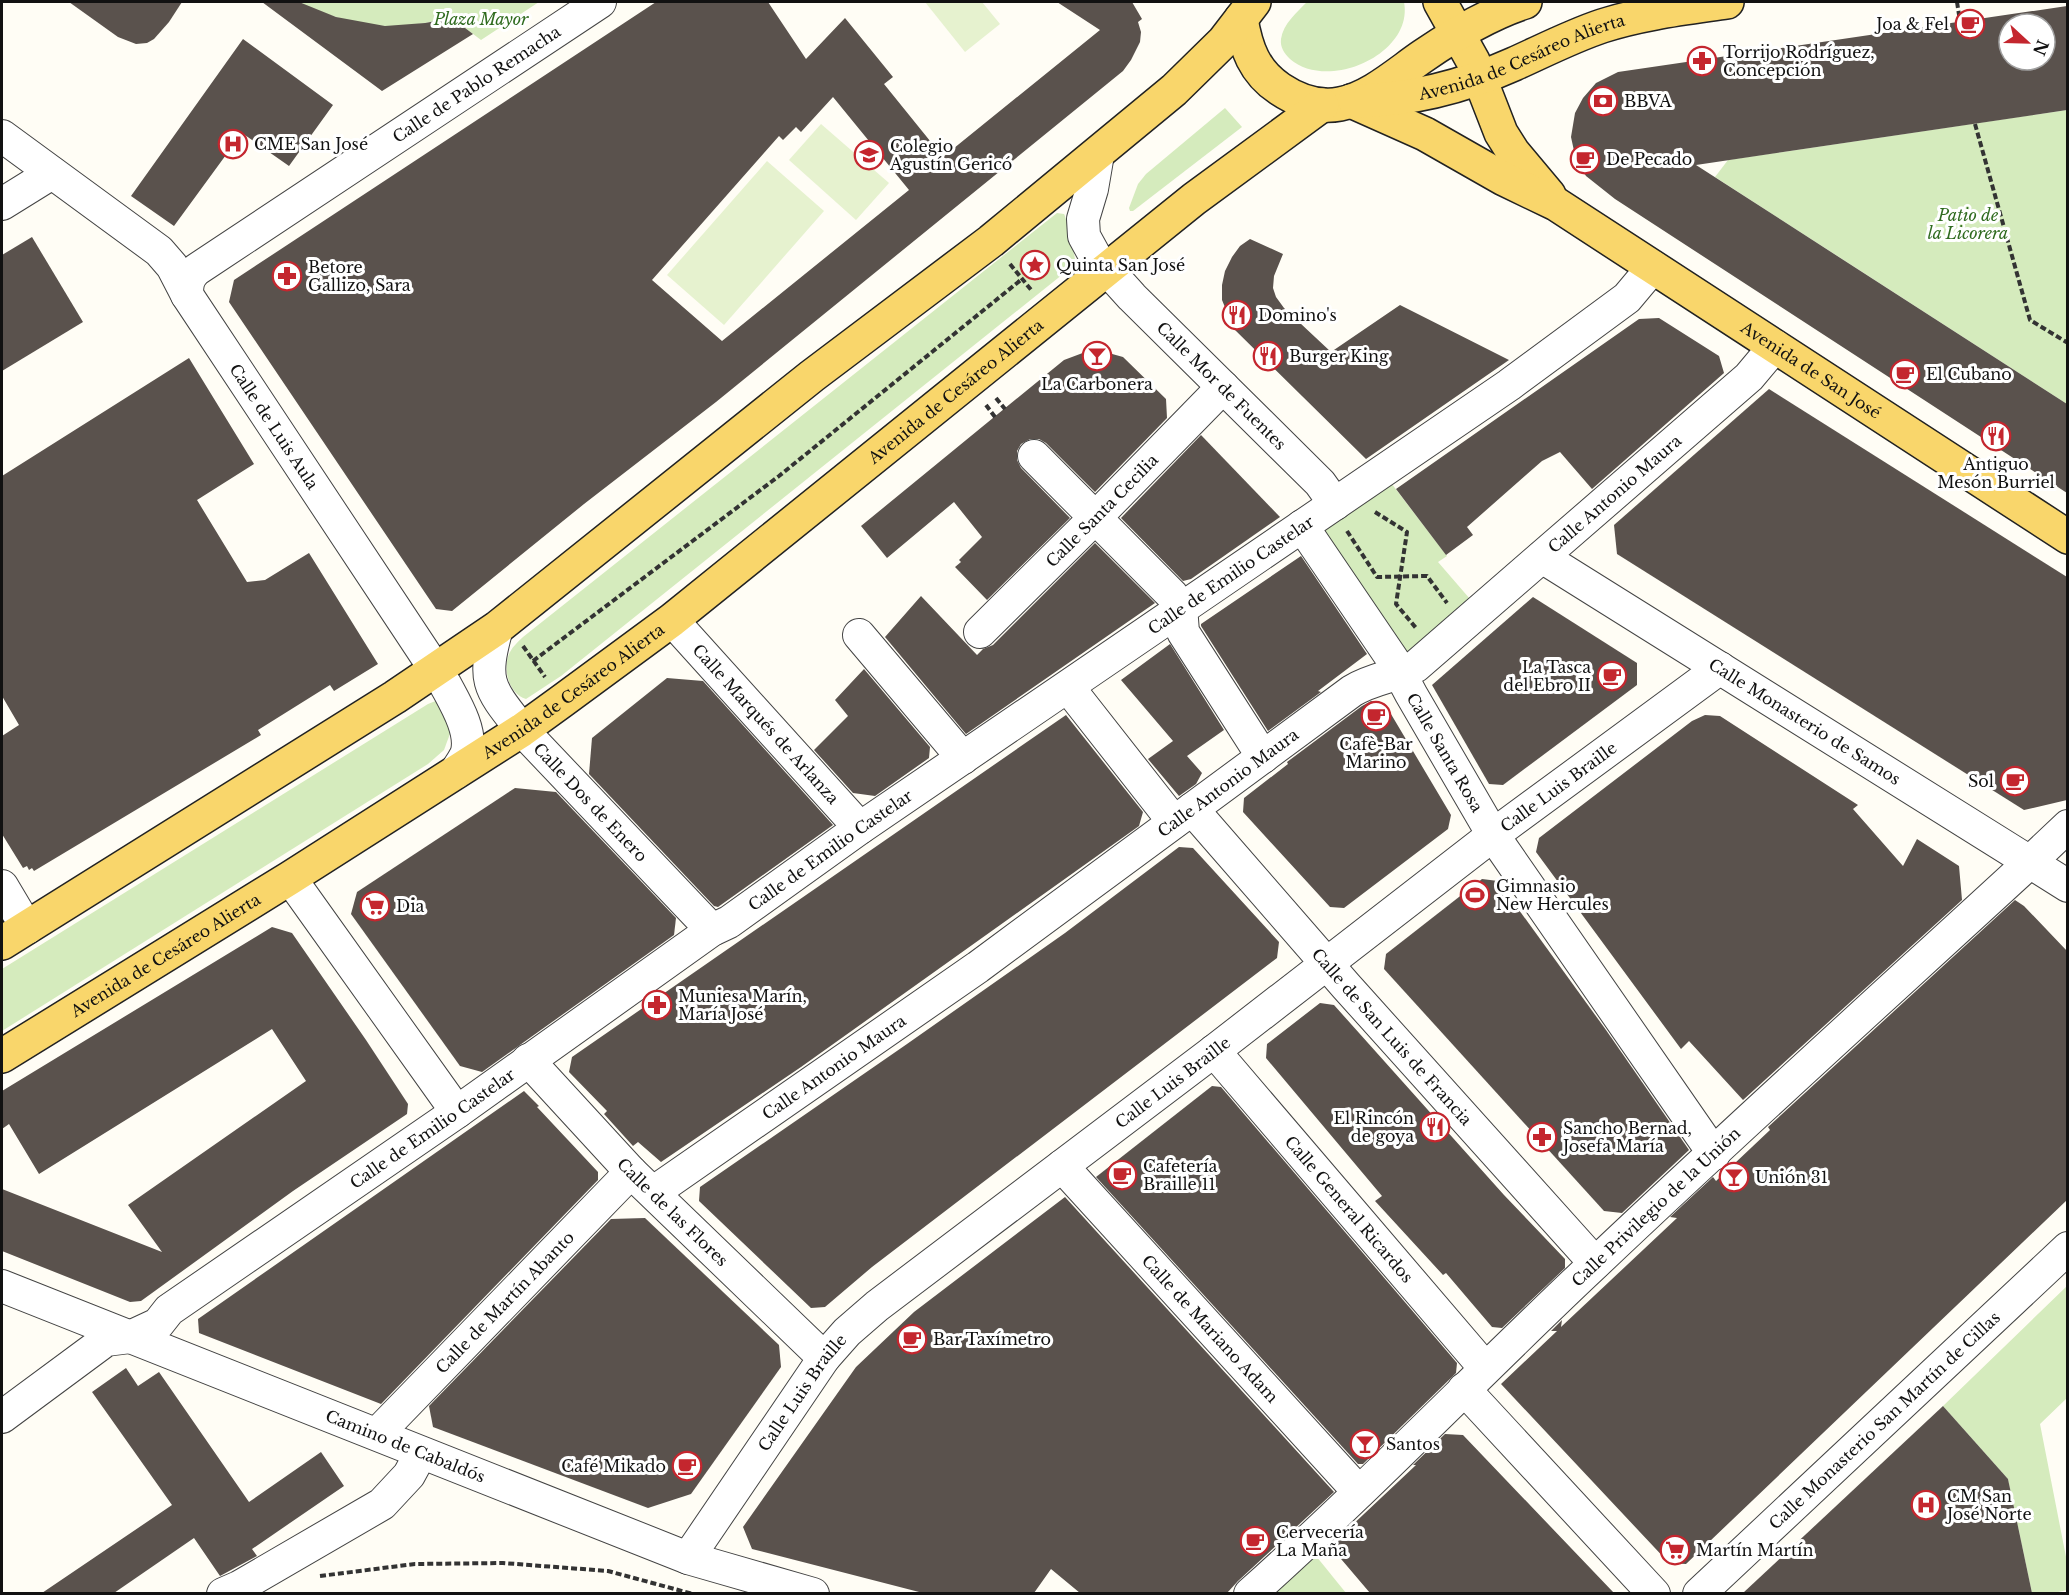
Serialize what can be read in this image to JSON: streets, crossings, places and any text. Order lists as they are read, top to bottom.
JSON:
{
  "streets": {
    "main road": ["Avenida de Cesáreo Alierta", "Avenida de San José"],
    "street": [
      "Calle de Pablo Remacha",
      "Calle Mor de Fuentes",
      "Calle de Luis Aula",
      "Calle Antonio Maura",
      "Calle Santa Cecilia",
      "Calle de Emilio Castelar",
      "Calle Monasterio de Samos",
      "Calle Marqués de Arlanza",
      "Calle Santa Rosa",
      "Calle Luis Braille",
      "Calle Dos de Enero",
      "Calle de San Luis de Francia",
      "Calle Privilegio de la Unión",
      "Calle General Ricardos",
      "Calle de las Flores",
      "Calle de Martín Abanto",
      "Calle de Mariano Adam",
      "Calle Monasterio San Martín de Cillas",
      "Camino de Cabaldós"
    ]
  },
  "crossings": [
    ["Avenida de Cesáreo Alierta", "Avenida de San José"],
    ["Avenida de Cesáreo Alierta", "Calle Mor de Fuentes"],
    ["Avenida de Cesáreo Alierta", "Calle de Luis Aula"],
    ["Avenida de Cesáreo Alierta", "Calle Marqués de Arlanza"],
    ["Avenida de Cesáreo Alierta", "Calle Dos de Enero"],
    ["Calle de Pablo Remacha", "Calle de Luis Aula"],
    ["Avenida de San José", "Calle Antonio Maura"],
    ["Avenida de San José", "Calle de Emilio Castelar"],
    ["Calle Mor de Fuentes", "Calle Santa Cecilia"],
    ["Calle Mor de Fuentes", "Calle de Emilio Castelar"],
    ["Calle Antonio Maura", "Calle Monasterio de Samos"],
    ["Calle Antonio Maura", "Calle Santa Rosa"],
    ["Calle Antonio Maura", "Calle de San Luis de Francia"],
    ["Calle Antonio Maura", "Calle de las Flores"],
    ["Calle Antonio Maura", "Calle de Martín Abanto"],
    ["Calle de Emilio Castelar", "Calle Marqués de Arlanza"],
    ["Calle de Emilio Castelar", "Calle Santa Rosa"],
    ["Calle de Emilio Castelar", "Calle Dos de Enero"],
    ["Calle de Emilio Castelar", "Calle de San Luis de Francia"],
    ["Calle de Emilio Castelar", "Calle de las Flores"],
    ["Calle de Emilio Castelar", "Camino de Cabaldós"],
    ["Calle Monasterio de Samos", "Calle Luis Braille"],
    ["Calle Monasterio de Samos", "Calle Privilegio de la Unión"],
    ["Calle Santa Rosa", "Calle Luis Braille"],
    ["Calle Santa Rosa", "Calle Privilegio de la Unión"],
    ["Calle Luis Braille", "Calle de San Luis de Francia"],
    ["Calle Luis Braille", "Calle General Ricardos"],
    ["Calle Luis Braille", "Calle de las Flores"],
    ["Calle Luis Braille", "Calle de Mariano Adam"],
    ["Calle Luis Braille", "Camino de Cabaldós"],
    ["Calle de San Luis de Francia", "Calle Privilegio de la Unión"],
    ["Calle Privilegio de la Unión", "Calle General Ricardos"],
    ["Calle Privilegio de la Unión", "Calle de Mariano Adam"],
    ["Calle de las Flores", "Calle de Martín Abanto"],
    ["Calle de Martín Abanto", "Camino de Cabaldós"]
  ],
  "parks": ["Plaza Mayor", "Patio de la Licorera"],
  "places": {
    "cafe": [
      "Joa & Fel",
      "De Pecado",
      "El Cubano",
      "La Tasca del Ebro II",
      "Cafè-Bar Marino",
      "Sol",
      "Cafetería Braille 11",
      "Bar Taxímetro",
      "Café Mikado",
      "Cervecería La Maña"
    ],
    "pharmacy": [
      "Torrijo Rodríguez, Concepción",
      "Betore Gallizo, Sara",
      "Muniesa Marín, María José",
      "Sancho Bernad, Josefa María"
    ],
    "bank": ["BBVA"],
    "hospital": ["CME San José", "CM San José Norte"],
    "school or university": ["Colegio Agustín Gericó"],
    "place": ["Quinta San José"],
    "restaurant": [
      "Domino's",
      "Burger King",
      "Antiguo Mesón Burriel",
      "El Rincón de goya"
    ],
    "bar": ["La Carbonera", "Unión 31", "Santos"],
    "sports": ["Gimnasio New Hercules"],
    "supermarket": ["Dia", "Martín Martín"]
  },
  "north": "right"
}
